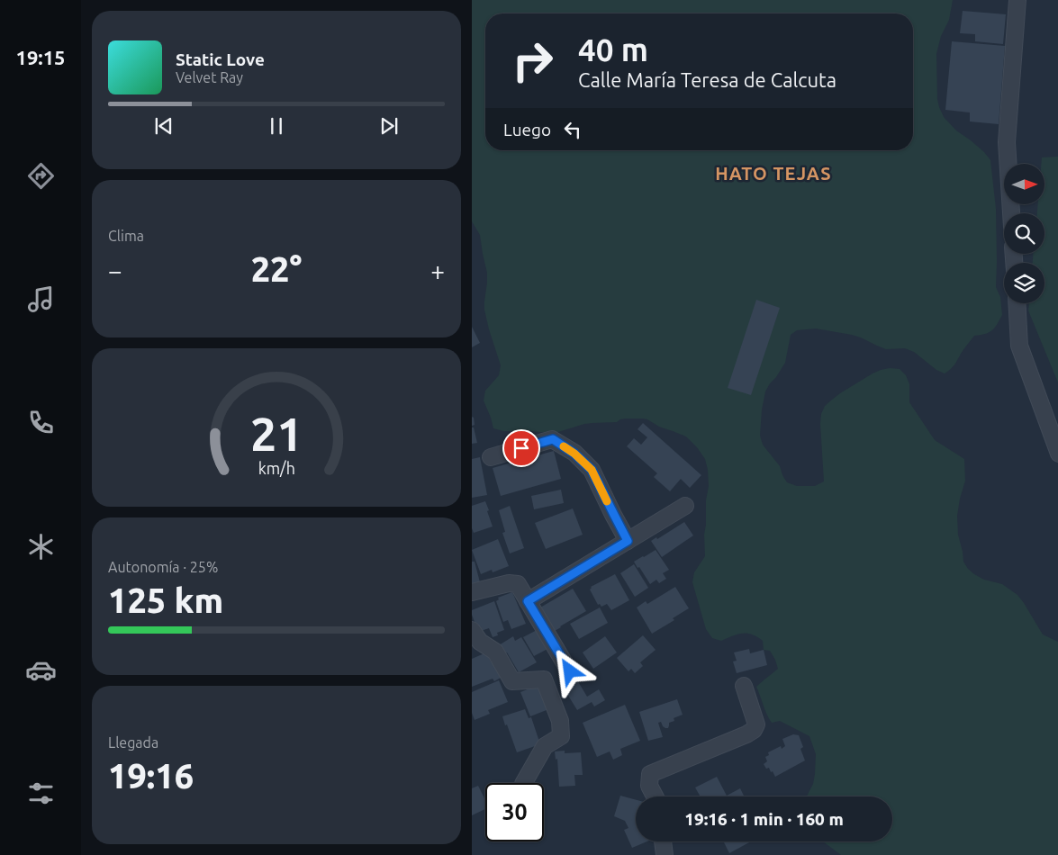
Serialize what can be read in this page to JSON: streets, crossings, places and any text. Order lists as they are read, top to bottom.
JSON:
{
  "districts": ["HATO TEJAS"],
  "north": "right",
  "page": {
    "tabs": "19:15",
    "turn": ["40 m", "Calle María Teresa de Calcuta"],
    "song": ["Static Love", "Velvet Ray"],
    "then": "Luego",
    "tile": [
      "Clima",
      ["Autonomía · 25%", "125 km"],
      ["Llegada", "19:16"]
    ],
    "heat": ["−", "22°", "+"],
    "limit": "30",
    "trip": "19:16 · 1 min · 160 m",
    "gauge": ["21", "km/h"]
  }
}
